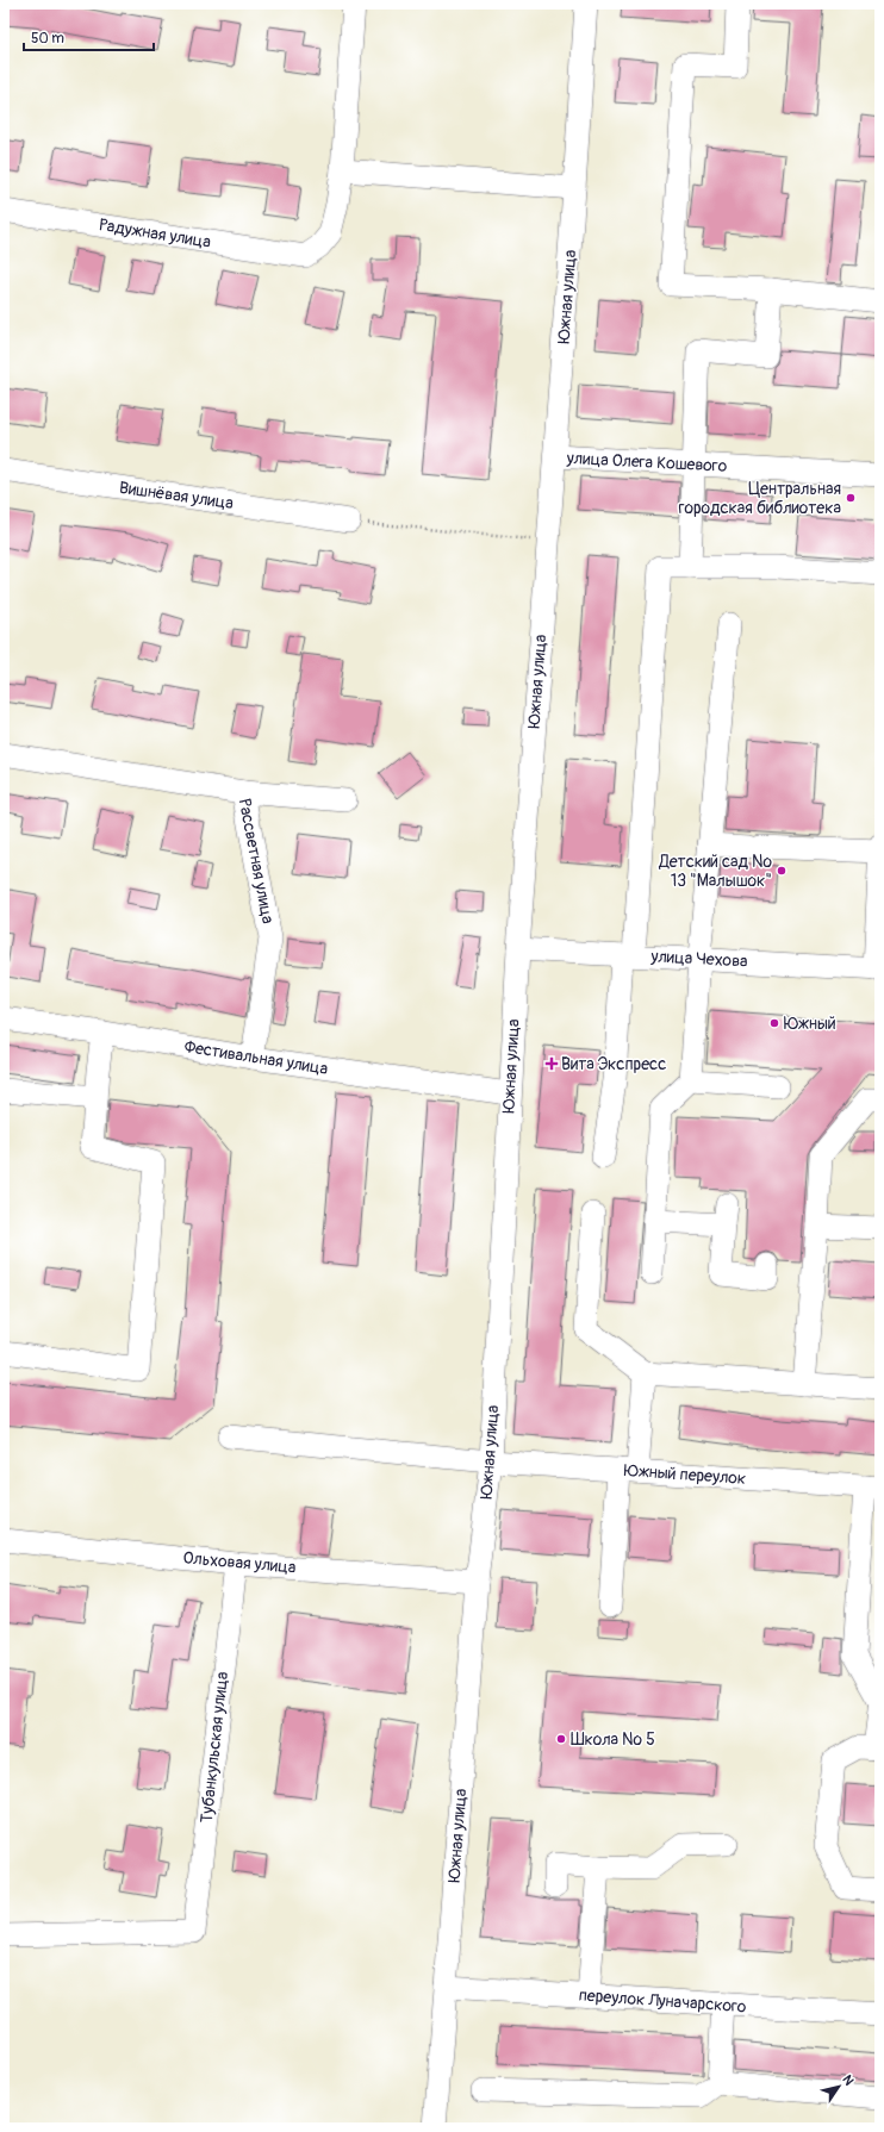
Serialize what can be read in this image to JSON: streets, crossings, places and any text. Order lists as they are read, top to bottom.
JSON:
{
  "streets": {
    "street": [
      "Радужная улица",
      "Южная улица",
      "улица Олега Кошевого",
      "Вишнёвая улица",
      "Рассветная улица",
      "улица Чехова",
      "Фестивальная улица",
      "Южный переулок",
      "Ольховая улица",
      "Тубанкульская улица",
      "переулок Луначарского"
    ]
  },
  "crossings": [
    ["Южная улица", "улица Олега Кошевого"],
    ["Южная улица", "улица Чехова"],
    ["Южная улица", "Фестивальная улица"],
    ["Южная улица", "Южный переулок"],
    ["Южная улица", "Ольховая улица"],
    ["Южная улица", "переулок Луначарского"],
    ["Рассветная улица", "Фестивальная улица"],
    ["Ольховая улица", "Тубанкульская улица"]
  ],
  "places": {
    "other": [
      "Центральная городская библиотека",
      "Детский сад № 13 \"Малышок\"",
      "Южный",
      "Школа № 5"
    ],
    "health": ["Вита Экспресс"]
  },
  "scale_bar": "50 m",
  "north": "top right"
}
